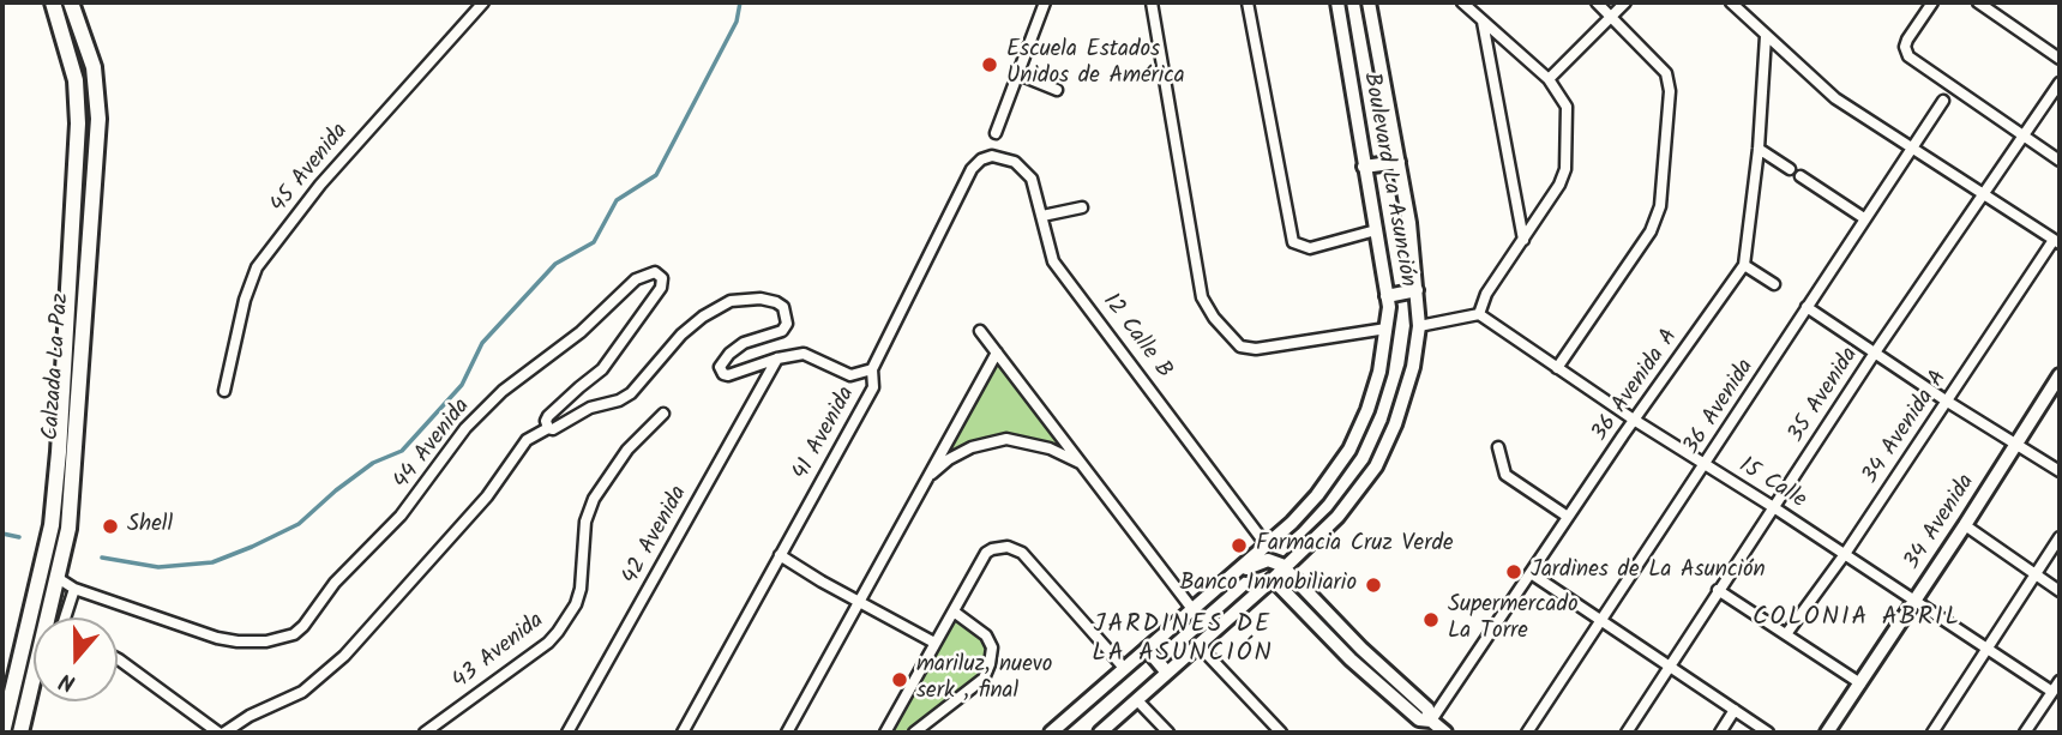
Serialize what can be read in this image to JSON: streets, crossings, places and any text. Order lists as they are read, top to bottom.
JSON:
{
  "streets": {
    "main road": ["Boulevard La Asunción", "Calzada La Paz", "34 Avenida"],
    "street": [
      "45 Avenida",
      "12 Calle B",
      "36 Avenida A",
      "35 Avenida",
      "36 Avenida",
      "34 Avenida A",
      "41 Avenida",
      "44 Avenida",
      "15 Calle",
      "42 Avenida",
      "43 Avenida"
    ]
  },
  "crossings": [
    ["Boulevard La Asunción", "12 Calle B"],
    ["12 Calle B", "41 Avenida"],
    ["Calzada La Paz", "44 Avenida"],
    ["36 Avenida A", "15 Calle"],
    ["35 Avenida", "15 Calle"],
    ["36 Avenida", "15 Calle"],
    ["34 Avenida A", "15 Calle"],
    ["44 Avenida", "42 Avenida"],
    ["15 Calle", "34 Avenida"]
  ],
  "districts": ["COLONIA ABRIL", "JARDINES DE LA ASUNCIÓN"],
  "places": [
    "Escuela Estados Unidos de América",
    "Shell",
    "Farmacia Cruz Verde",
    "Jardines de La Asunción",
    "Banco Inmobiliario",
    "Supermercado La Torre",
    "mariluz, nuevo serk , final"
  ],
  "north": "bottom"
}
